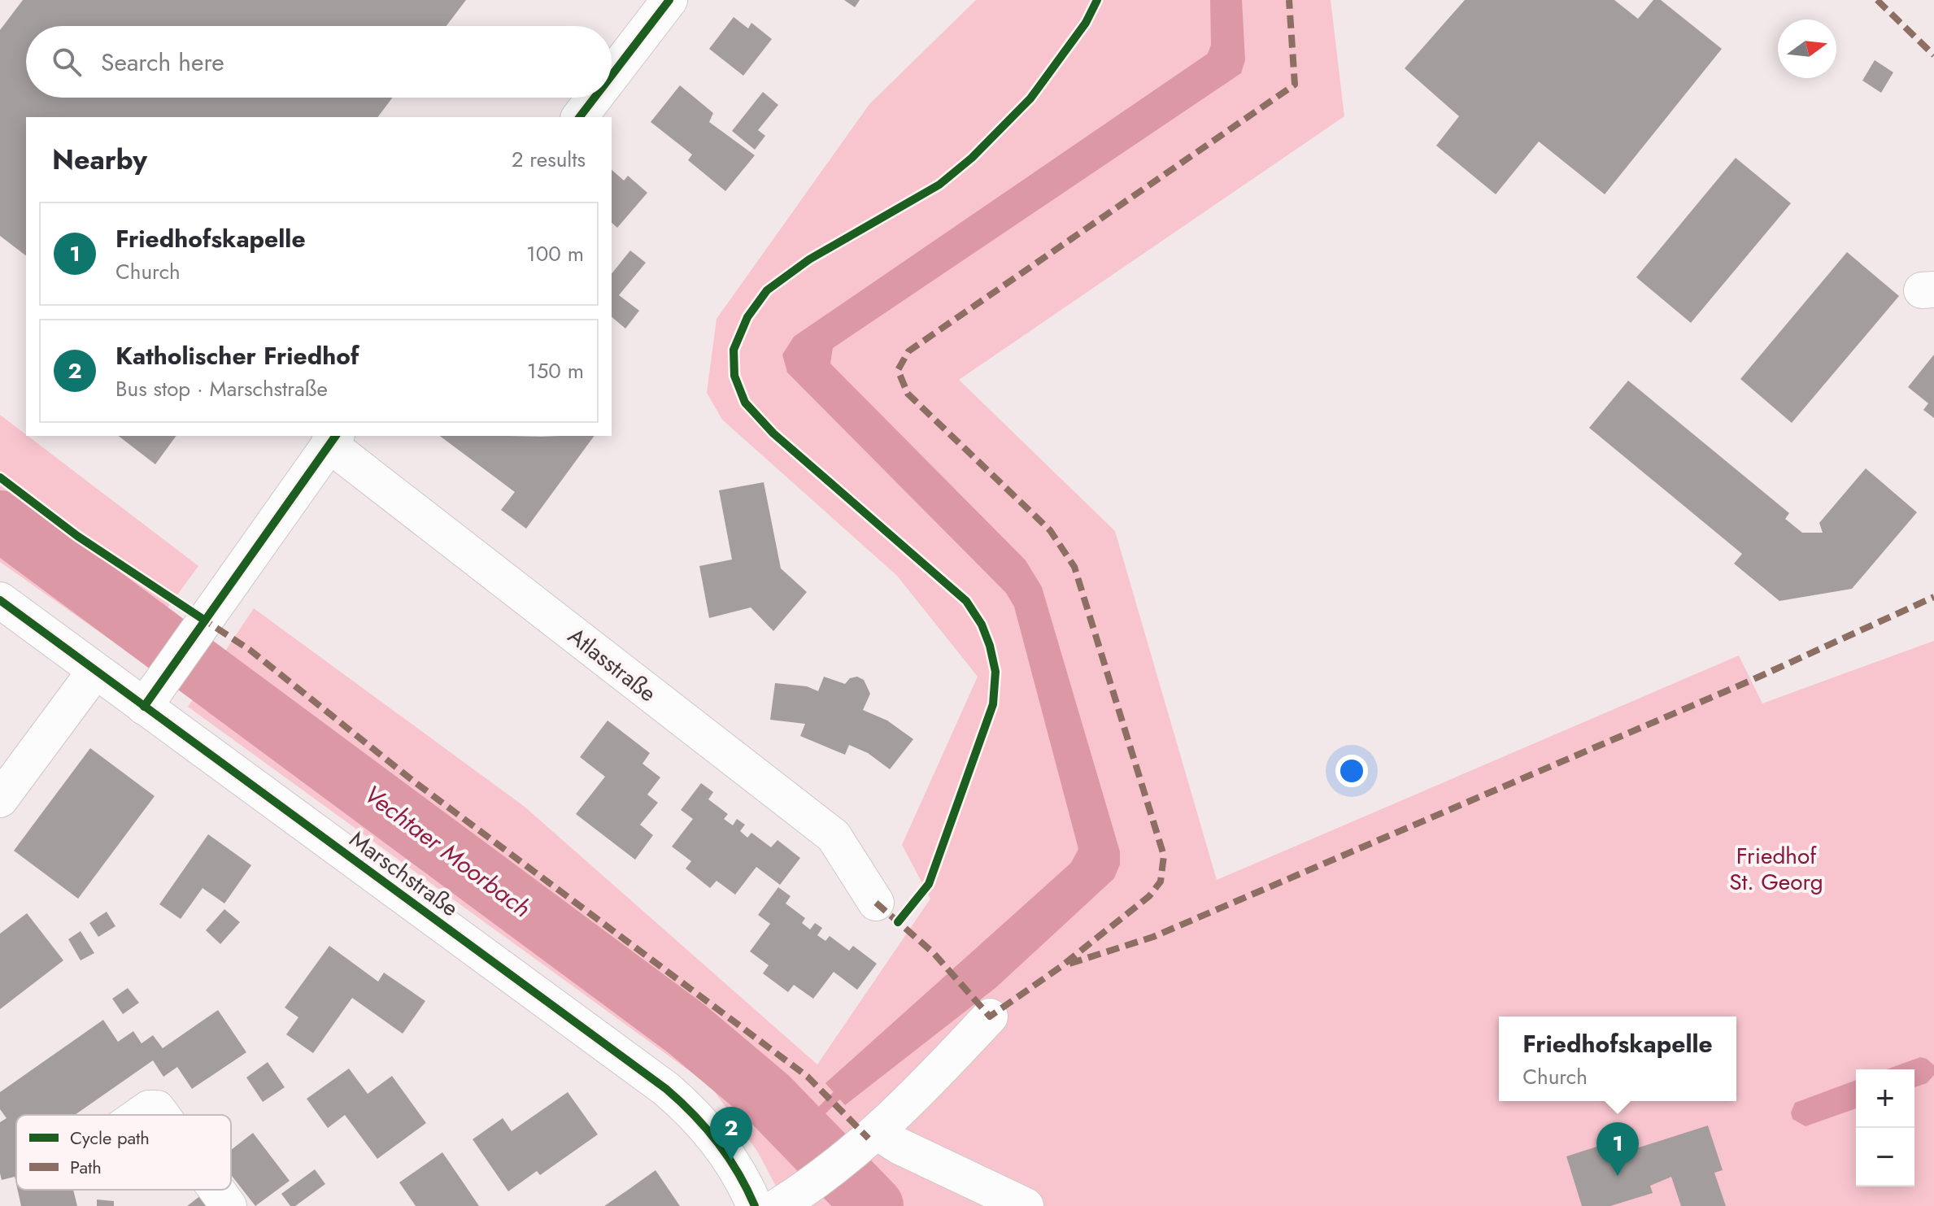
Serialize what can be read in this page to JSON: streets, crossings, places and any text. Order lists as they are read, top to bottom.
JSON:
{
  "streets": {
    "street": ["Atlasstraße", "Marschstraße"]
  },
  "water": ["Vechtaer Moorbach"],
  "parks": ["Friedhof St. Georg"],
  "legend": ["Cycle path", "Path"],
  "north": "right",
  "page": {
    "search": "Search here",
    "heading": ["Nearby", "2 results"],
    "list": [
      {
        "mark": "1",
        "name": "Friedhofskapelle",
        "note": "Church",
        "value": "100 m"
      },
      {
        "mark": "2",
        "name": "Katholischer Friedhof",
        "note": "Bus stop · Marschstraße",
        "value": "150 m"
      }
    ],
    "popup": ["Friedhofskapelle", "Church"],
    "map_buttons": ["+", "−"],
    "pins": ["2", "1"]
  }
}
